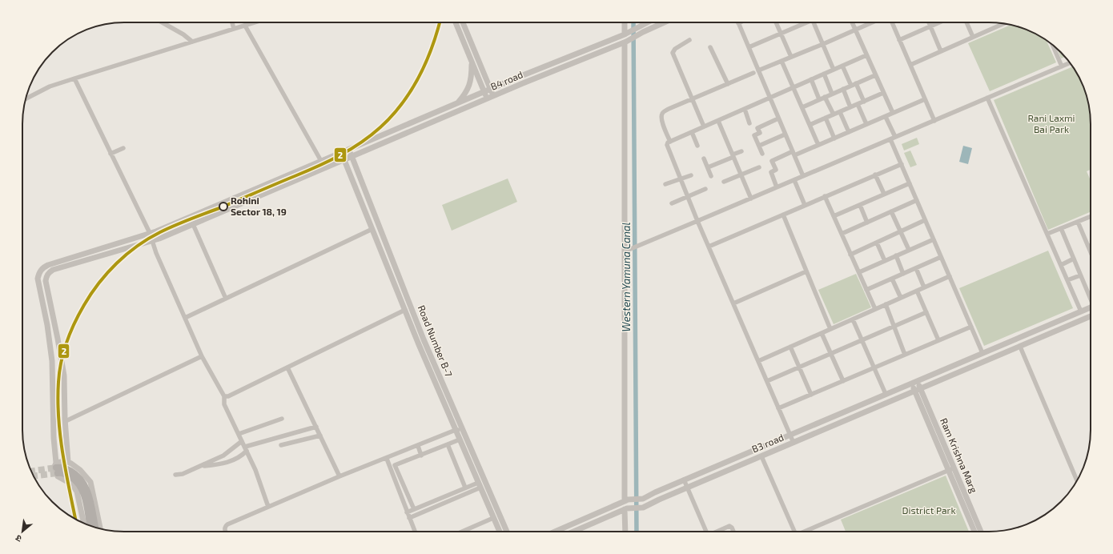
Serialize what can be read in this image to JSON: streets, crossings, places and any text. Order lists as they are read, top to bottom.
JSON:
{
  "streets": {
    "street": [
      "B4 road",
      "Road Number B-7",
      "B3 road",
      "Ram Krishna Marg"
    ]
  },
  "crossings": [
    ["B4 road", "Road Number B-7"],
    ["B3 road", "Ram Krishna Marg"]
  ],
  "water": ["Western Yamuna Canal"],
  "parks": ["Rani Laxmi Bai Park", "District Park"],
  "places": ["Rohini Sector 18, 19"],
  "lines": ["transit line 2"],
  "north": "bottom left"
}
